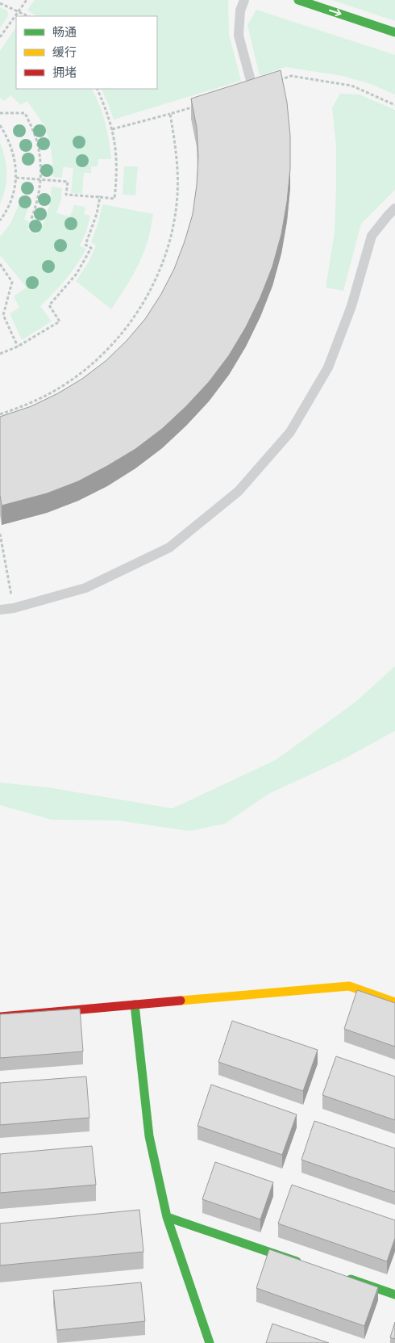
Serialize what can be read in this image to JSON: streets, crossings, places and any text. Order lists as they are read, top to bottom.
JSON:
{
  "legend": ["畅通", "缓行", "拥堵"]
}
